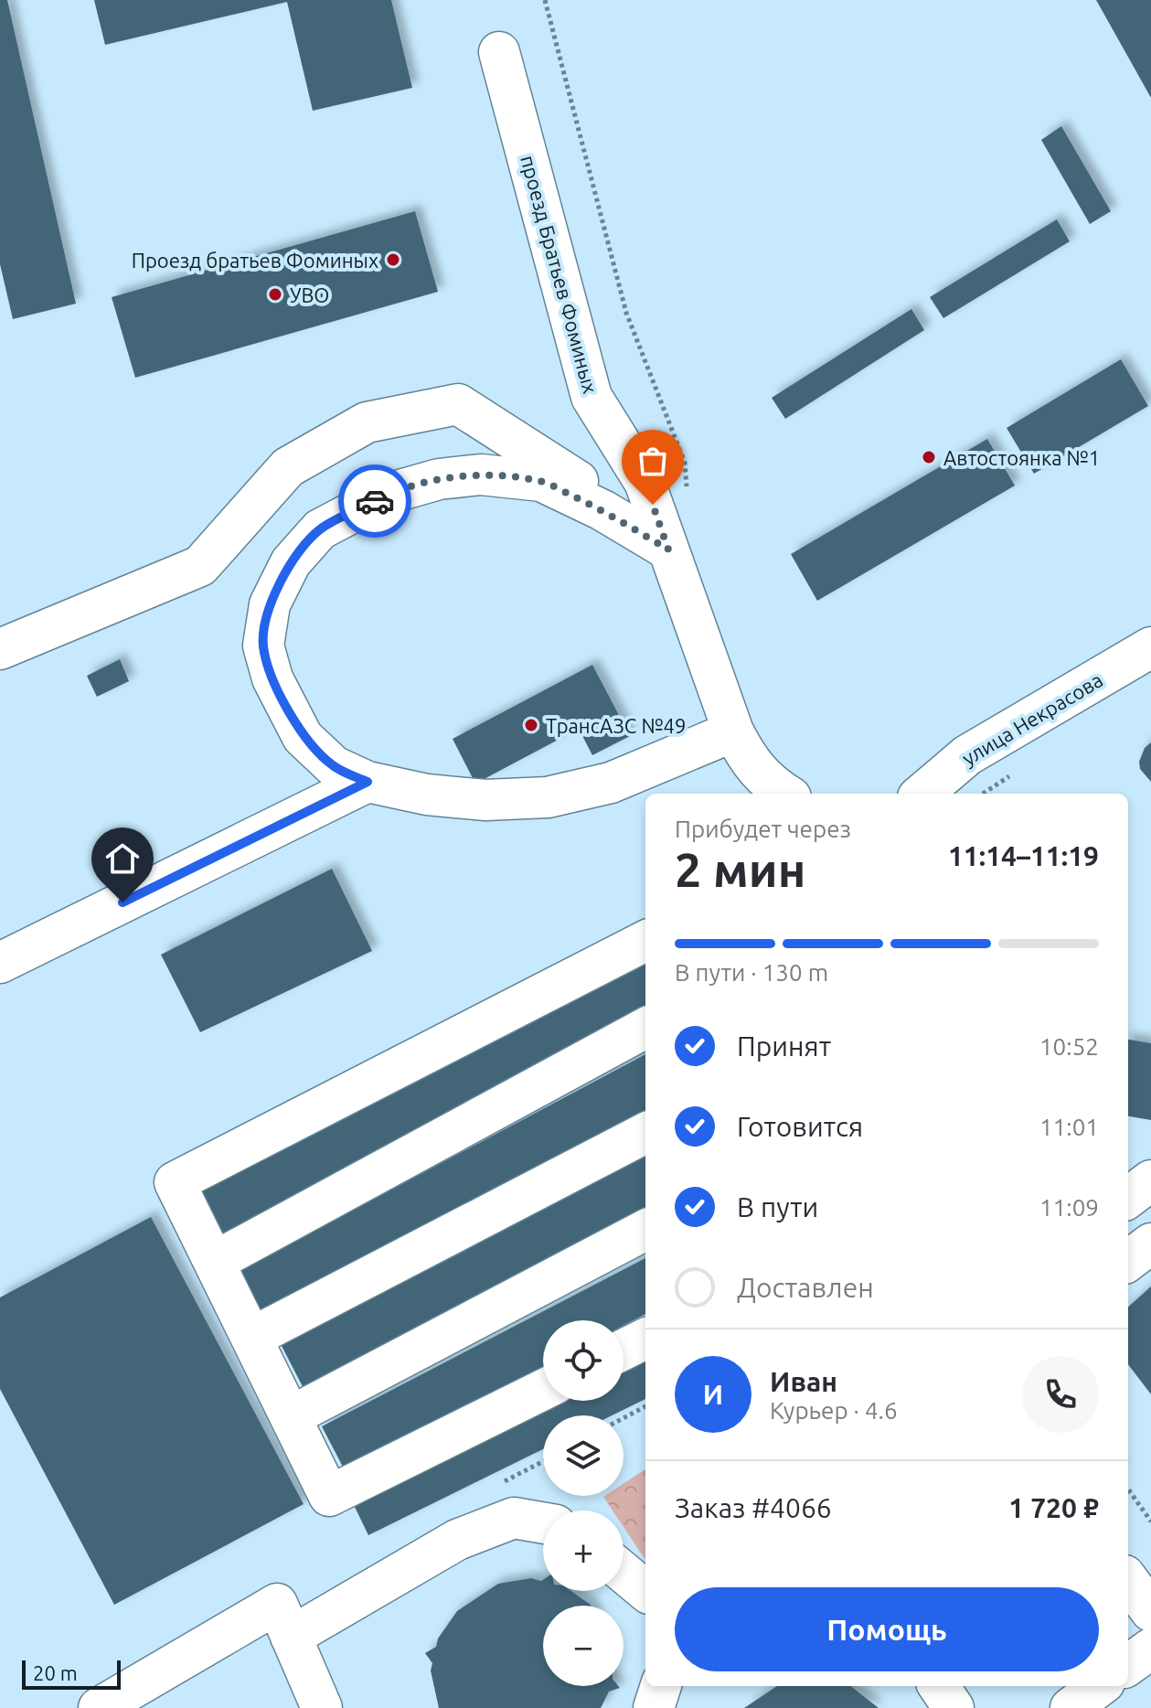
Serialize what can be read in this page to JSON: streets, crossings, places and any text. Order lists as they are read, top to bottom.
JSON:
{
  "streets": {
    "street": ["проезд Братьев Фоминых", "улица Некрасова"]
  },
  "places": [
    "Проезд братьев Фоминых",
    "УВО",
    "Автостоянка №1",
    "ТрансАЗС №49"
  ],
  "scale_bar": "20 m",
  "page": {
    "heading": ["2 мин", "Прибудет через", "11:14–11:19"],
    "panel": [
      "Иван",
      "Курьер · 4.6",
      "Заказ #4066",
      "1 720 ₽"
    ],
    "bar": "В пути · 130 m",
    "list": [
      ["Принят", "10:52"],
      ["Готовится", "11:01"],
      ["В пути", "11:09"],
      "Доставлен"
    ],
    "map_buttons": ["+", "−"],
    "round": "И",
    "buttons": "Помощь",
    "scale": "20 m"
  }
}
